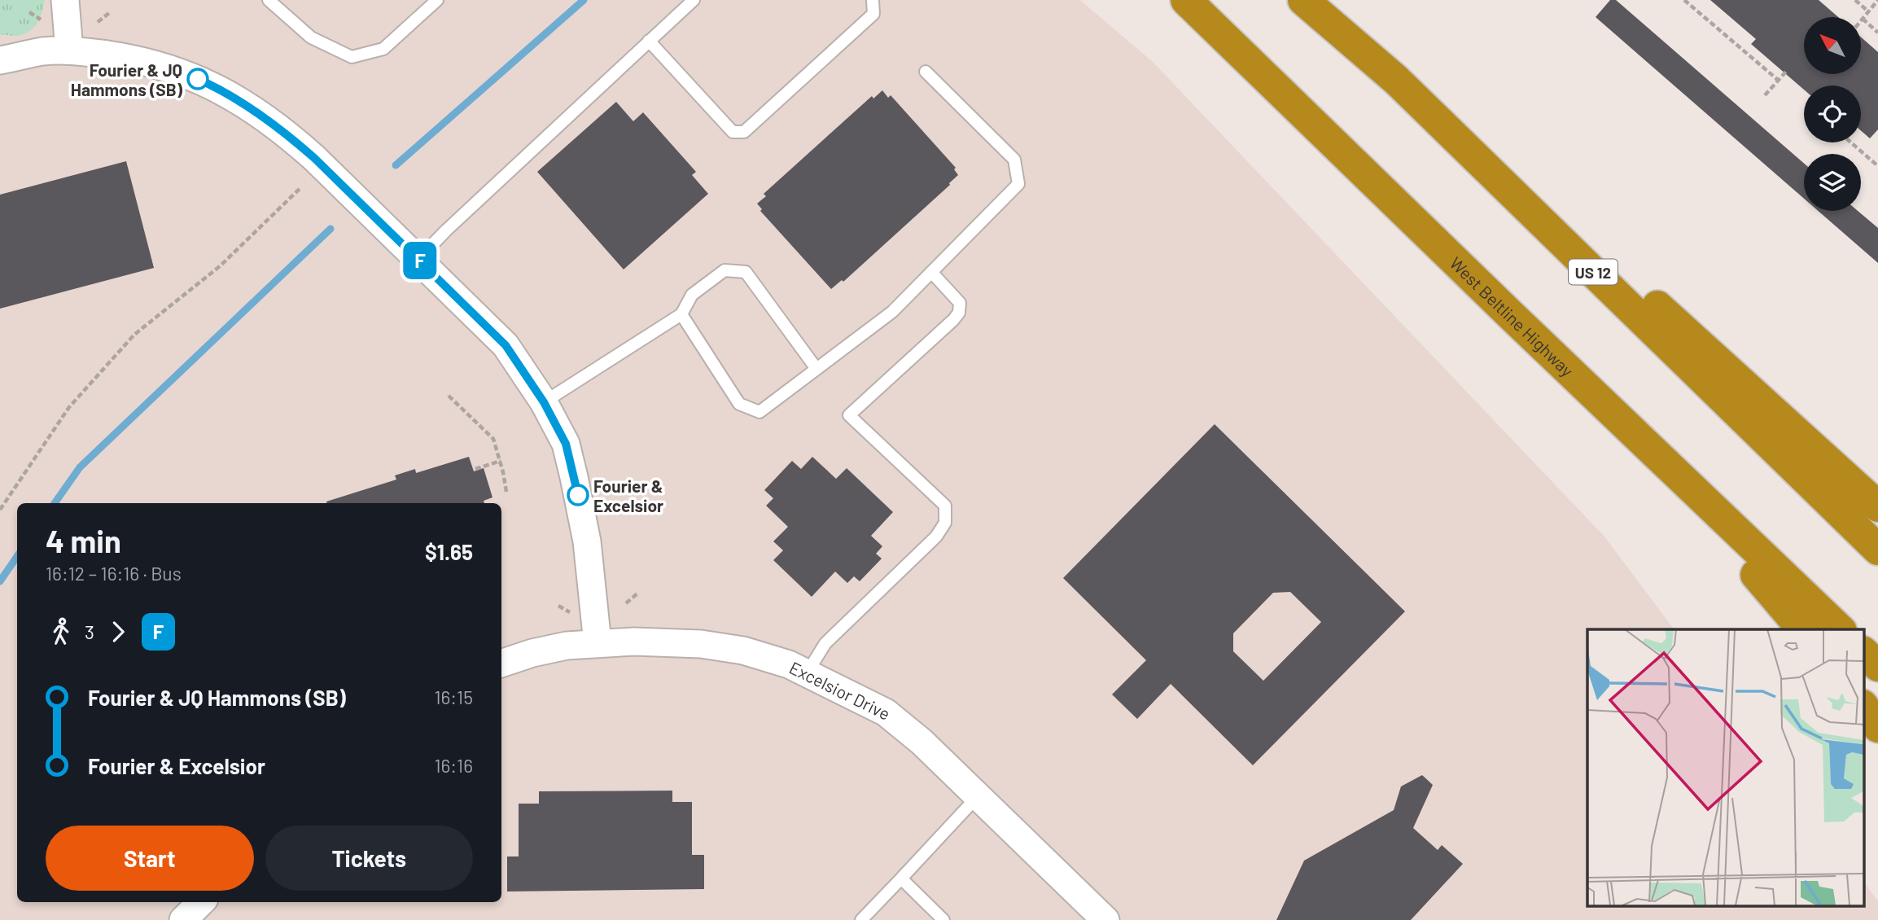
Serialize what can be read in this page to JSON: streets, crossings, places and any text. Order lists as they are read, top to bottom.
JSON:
{
  "streets": {
    "highway": ["US 12", "West Beltline Highway"],
    "street": ["Excelsior Drive"]
  },
  "places": ["Fourier & JQ Hammons (SB)", "Fourier & Excelsior"],
  "lines": ["bus line F"],
  "north": "top left",
  "page": {
    "on_map": "F",
    "heading": ["4 min", "16:12 – 16:16 · Bus", "$1.65"],
    "legs": ["3", "F"],
    "list": [
      {
        "name": "Fourier & JQ Hammons (SB)",
        "value": "16:15"
      },
      {
        "name": "Fourier & Excelsior",
        "value": "16:16"
      }
    ],
    "buttons": ["Start", "Tickets"]
  }
}
